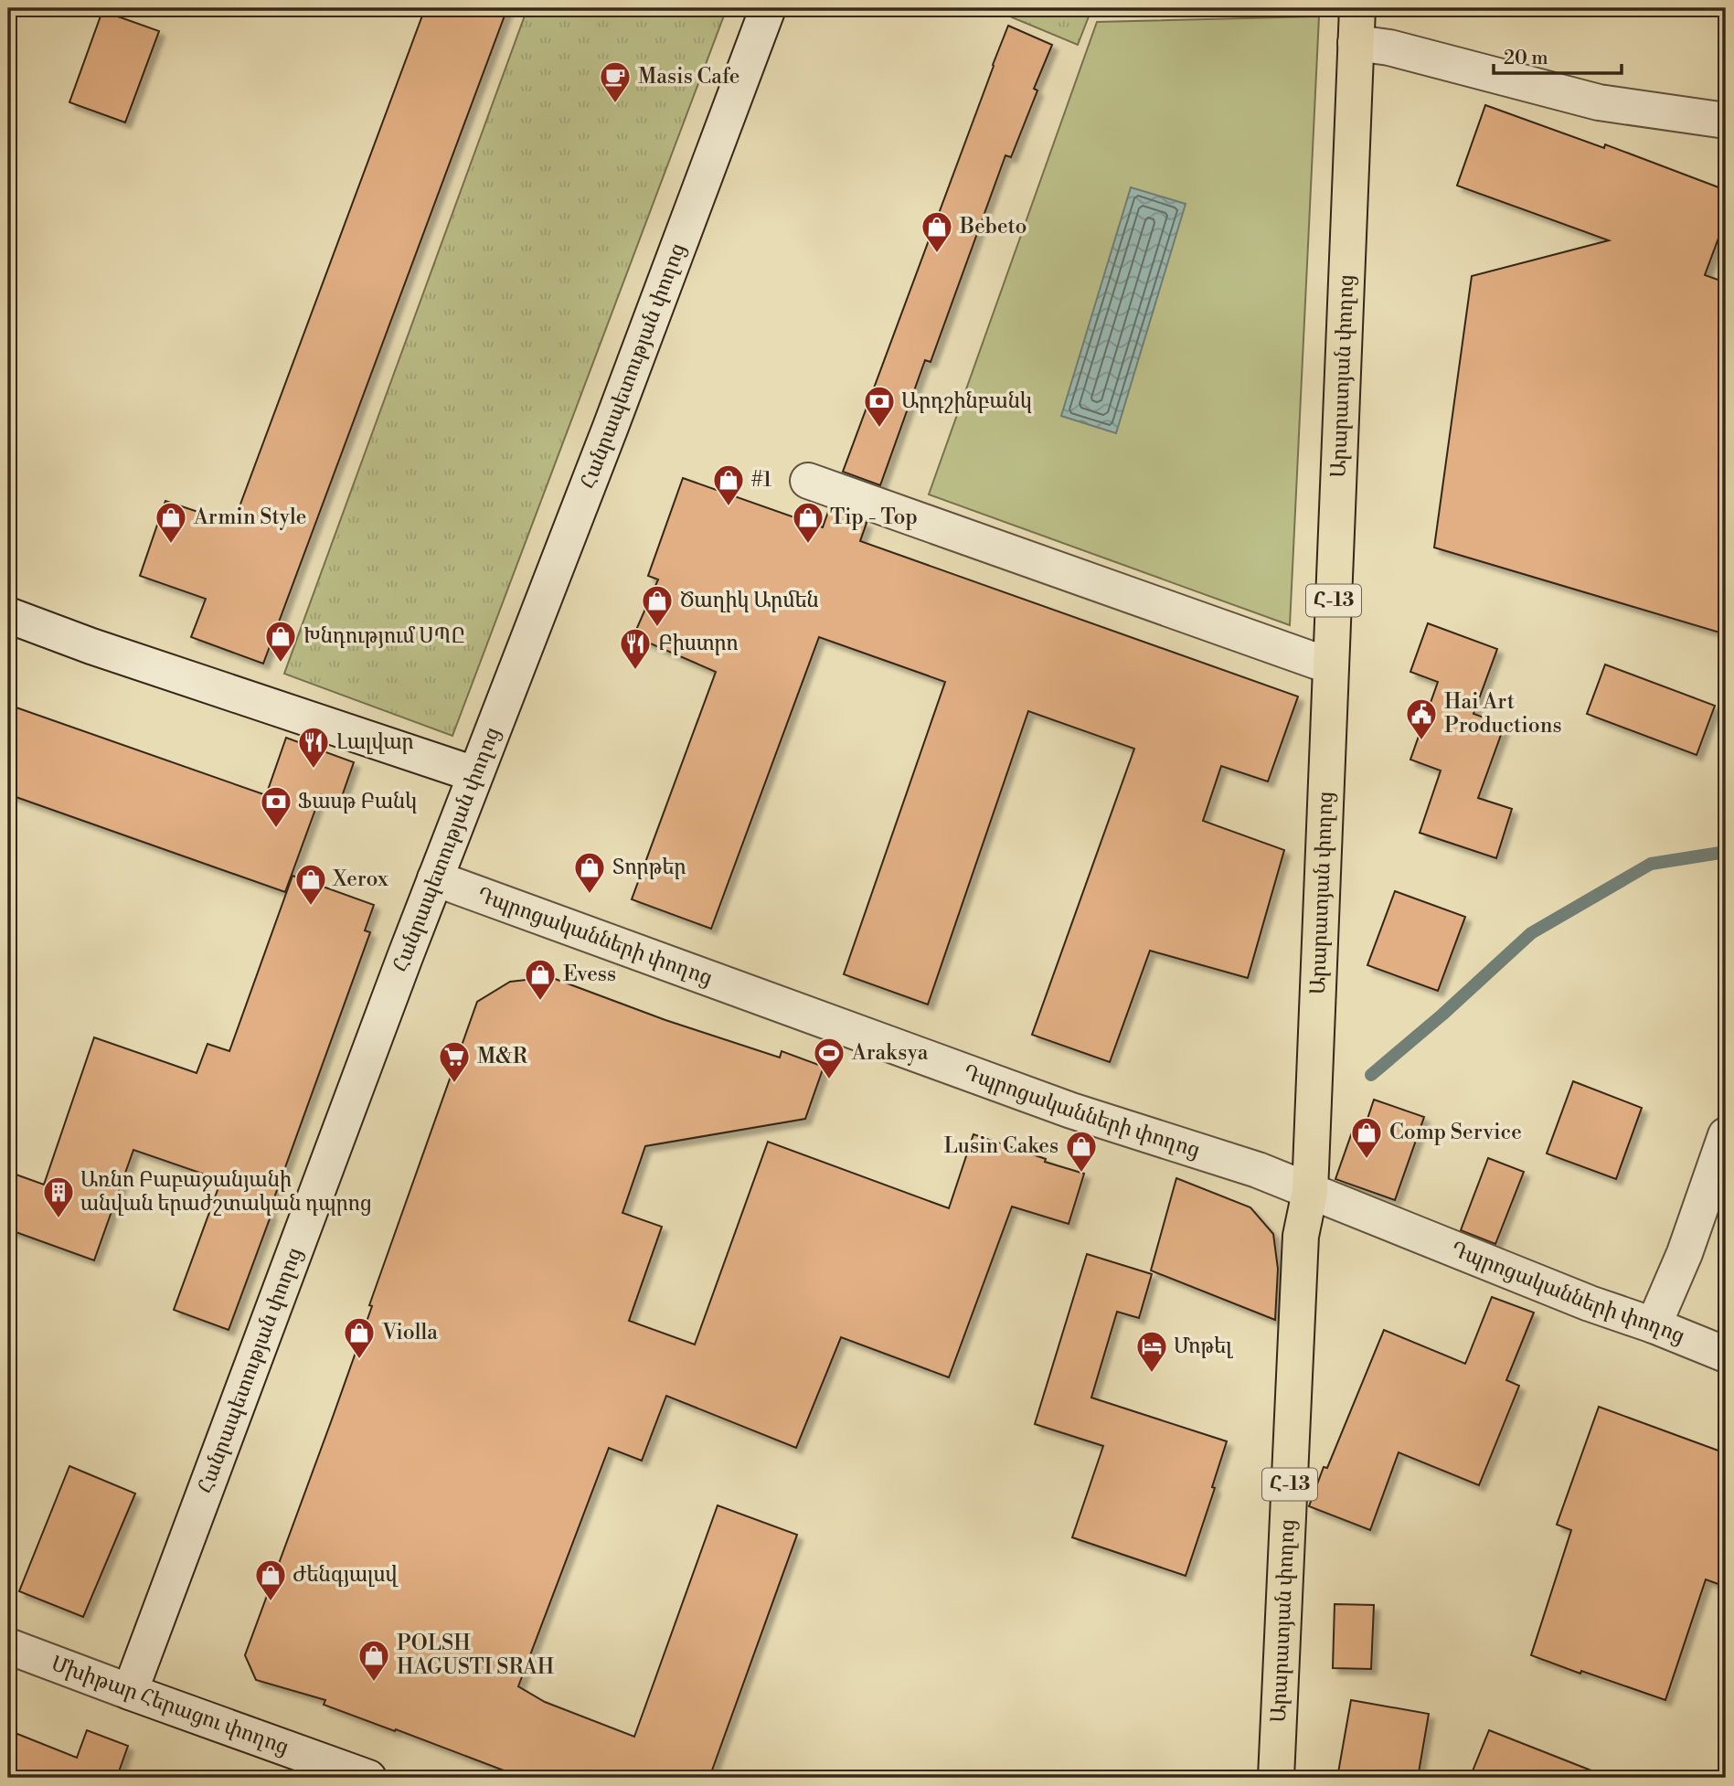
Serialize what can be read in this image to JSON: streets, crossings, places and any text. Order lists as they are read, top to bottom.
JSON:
{
  "streets": {
    "main road": ["Արարատյան փողոց", "Հ-13"],
    "street": ["Հանրապետության փողոց", "Դպրոցականների փողոց", "Մխիթար Հերացու փողոց"]
  },
  "crossings": [
    ["Հանրապետության փողոց", "Դպրոցականների փողոց"],
    ["Հանրապետության փողոց", "Մխիթար Հերացու փողոց"],
    ["Արարատյան փողոց", "Դպրոցականների փողոց"]
  ],
  "places": {
    "cafe": ["Masis Cafe"],
    "shop": [
      "Bebeto",
      "#1",
      "Armin Style",
      "Tip - Top",
      "Ծաղիկ Արմեն",
      "Խնդությում ՍՊԸ",
      "Տորթեր",
      "Xerox",
      "Evess",
      "Comp Service",
      "Lusin Cakes",
      "Violla",
      "Ժենգյալսվ",
      "POLSH HAGUSTI SRAH"
    ],
    "bank": ["Արդշինբանկ", "Ֆասթ Բանկ"],
    "restaurant": ["Բիստրո", "Լալվար"],
    "public building": ["Hai Art Productions"],
    "sports": ["Araksya"],
    "supermarket": ["M&R"],
    "building": ["Առնո Բաբաջանյանի անվան երաժշտական դպրոց"],
    "hotel": ["Մոթել"]
  },
  "scale_bar": "20 m"
}
